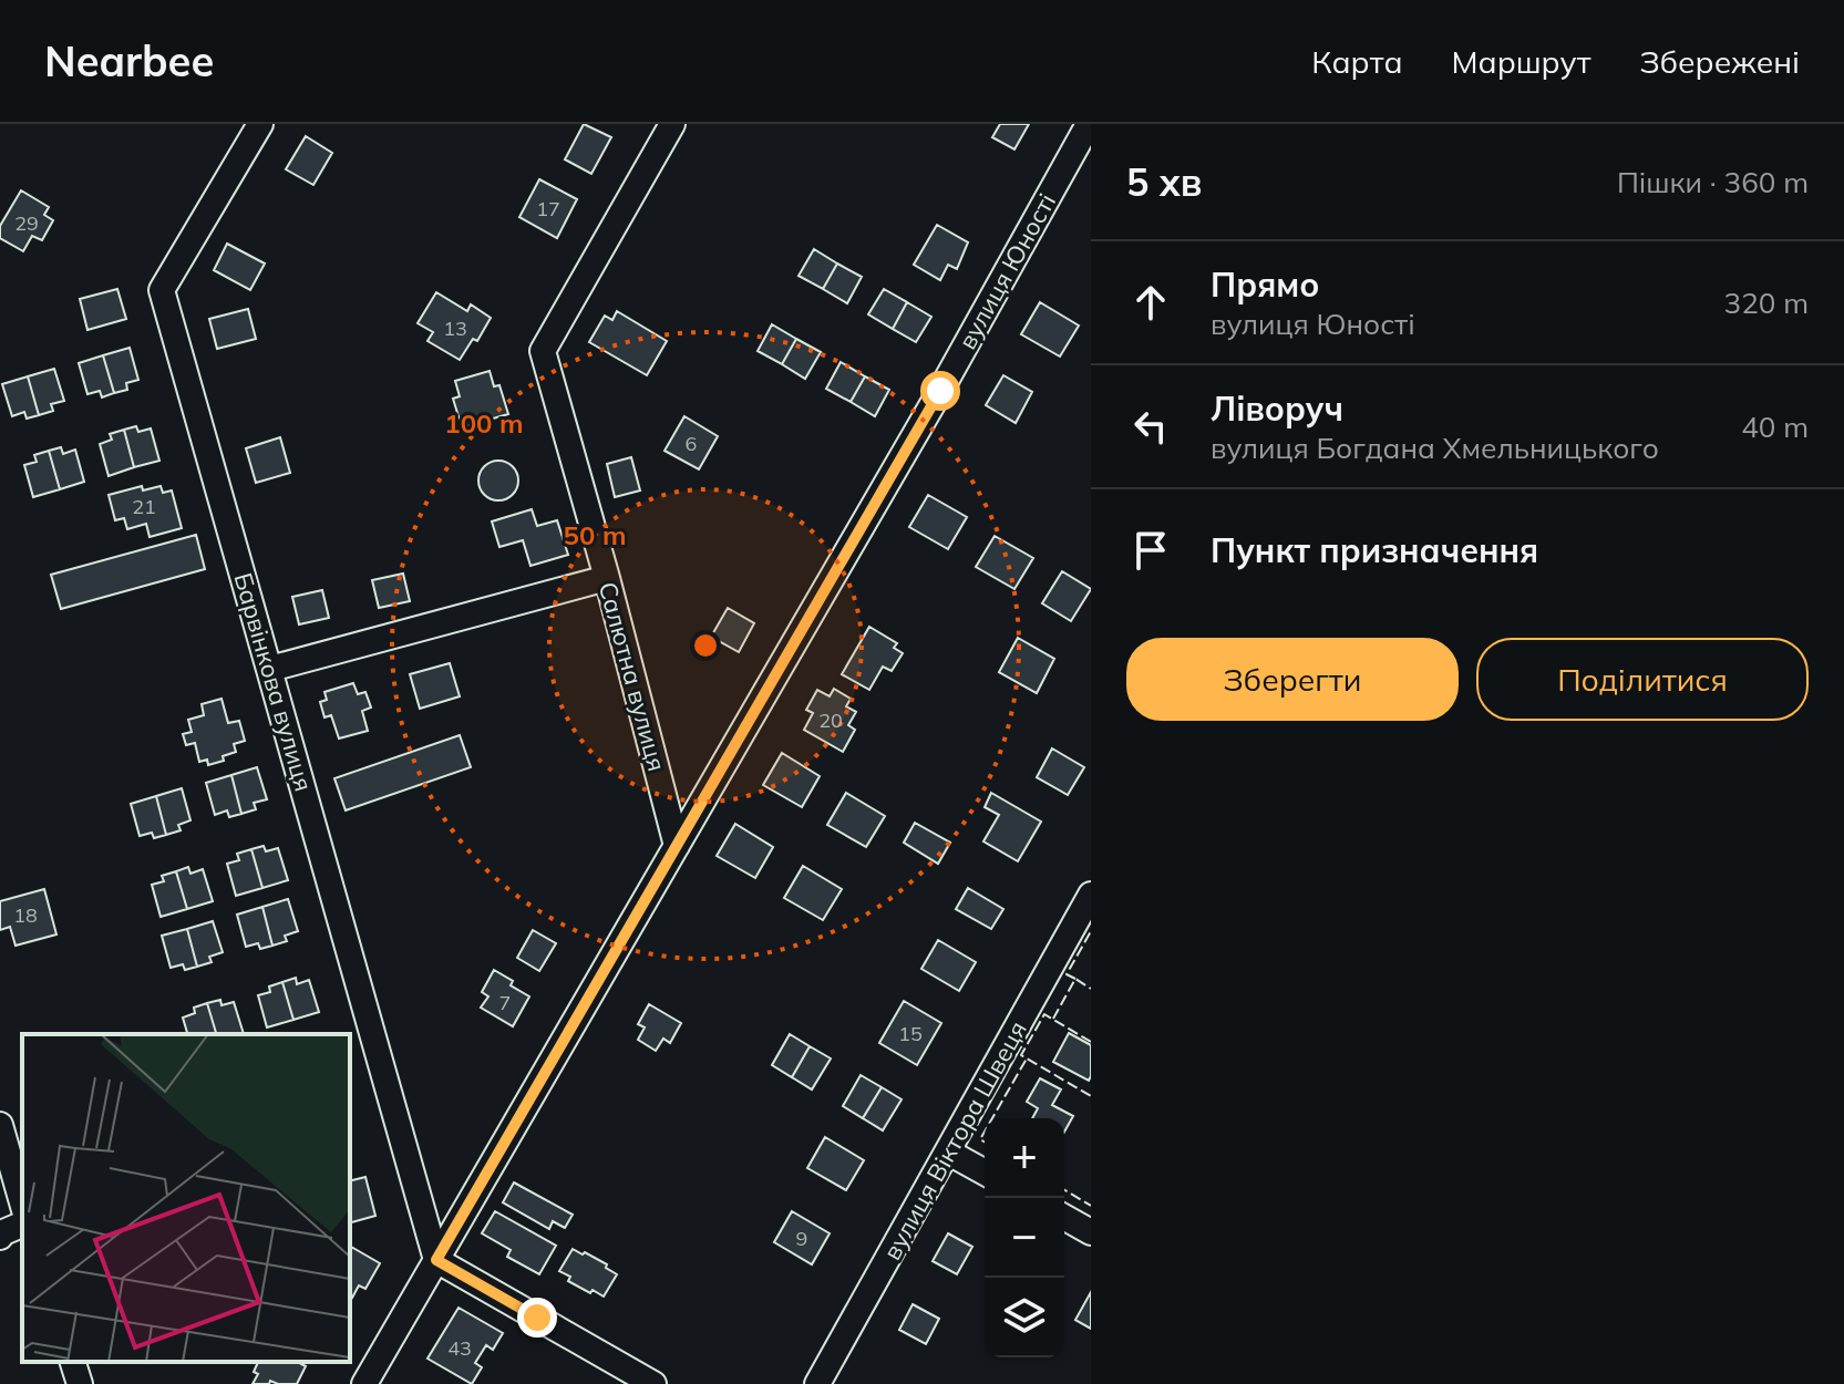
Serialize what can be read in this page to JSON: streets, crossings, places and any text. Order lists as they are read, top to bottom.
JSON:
{
  "streets": {
    "street": [
      "вулиця Юності",
      "Салютна вулиця",
      "Барвінкова вулиця",
      "вулиця Віктора Швеця"
    ]
  },
  "crossings": [
    ["вулиця Юності", "Салютна вулиця"],
    ["вулиця Юності", "Барвінкова вулиця"]
  ],
  "house_numbers": [
    "17",
    "29",
    "13",
    "6",
    "21",
    "20",
    "18",
    "7",
    "15",
    "9",
    "43"
  ],
  "page": {
    "header": "Nearbee",
    "nav": ["Карта", "Маршрут", "Збережені"],
    "heading": ["5 хв", "Пішки · 360 m"],
    "list": [
      ["Прямо", "вулиця Юності", "320 m"],
      ["Ліворуч", "вулиця Богдана Хмельницького", "40 m"],
      "Пункт призначення"
    ],
    "buttons": ["Зберегти", "Поділитися"],
    "map_buttons": ["+", "−"]
  },
  "rings": ["100 m", "50 m"]
}
